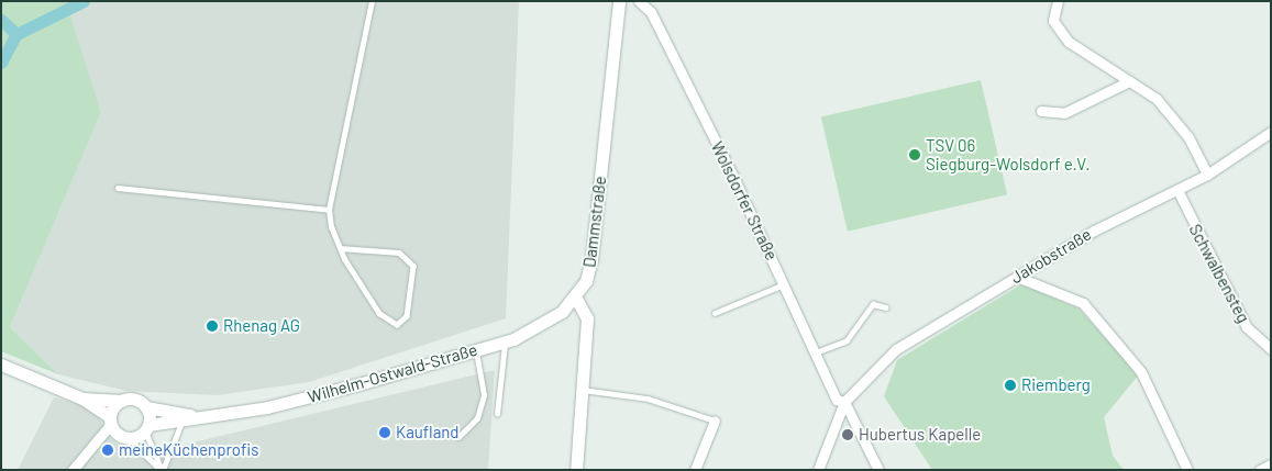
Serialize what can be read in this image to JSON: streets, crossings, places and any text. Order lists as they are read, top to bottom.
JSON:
{
  "streets": {
    "street": [
      "Wolsdorfer Straße",
      "Dammstraße",
      "Jakobstraße",
      "Schwalbensteg",
      "Wilhelm-Ostwald-Straße"
    ]
  },
  "crossings": [
    ["Wolsdorfer Straße", "Jakobstraße"],
    ["Dammstraße", "Wilhelm-Ostwald-Straße"],
    ["Jakobstraße", "Schwalbensteg"]
  ],
  "places": [
    "TSV 06 Siegburg-Wolsdorf e.V.",
    "Rhenag AG",
    "Riemberg",
    "Kaufland",
    "Hubertus Kapelle",
    "meineKüchenprofis"
  ]
}
